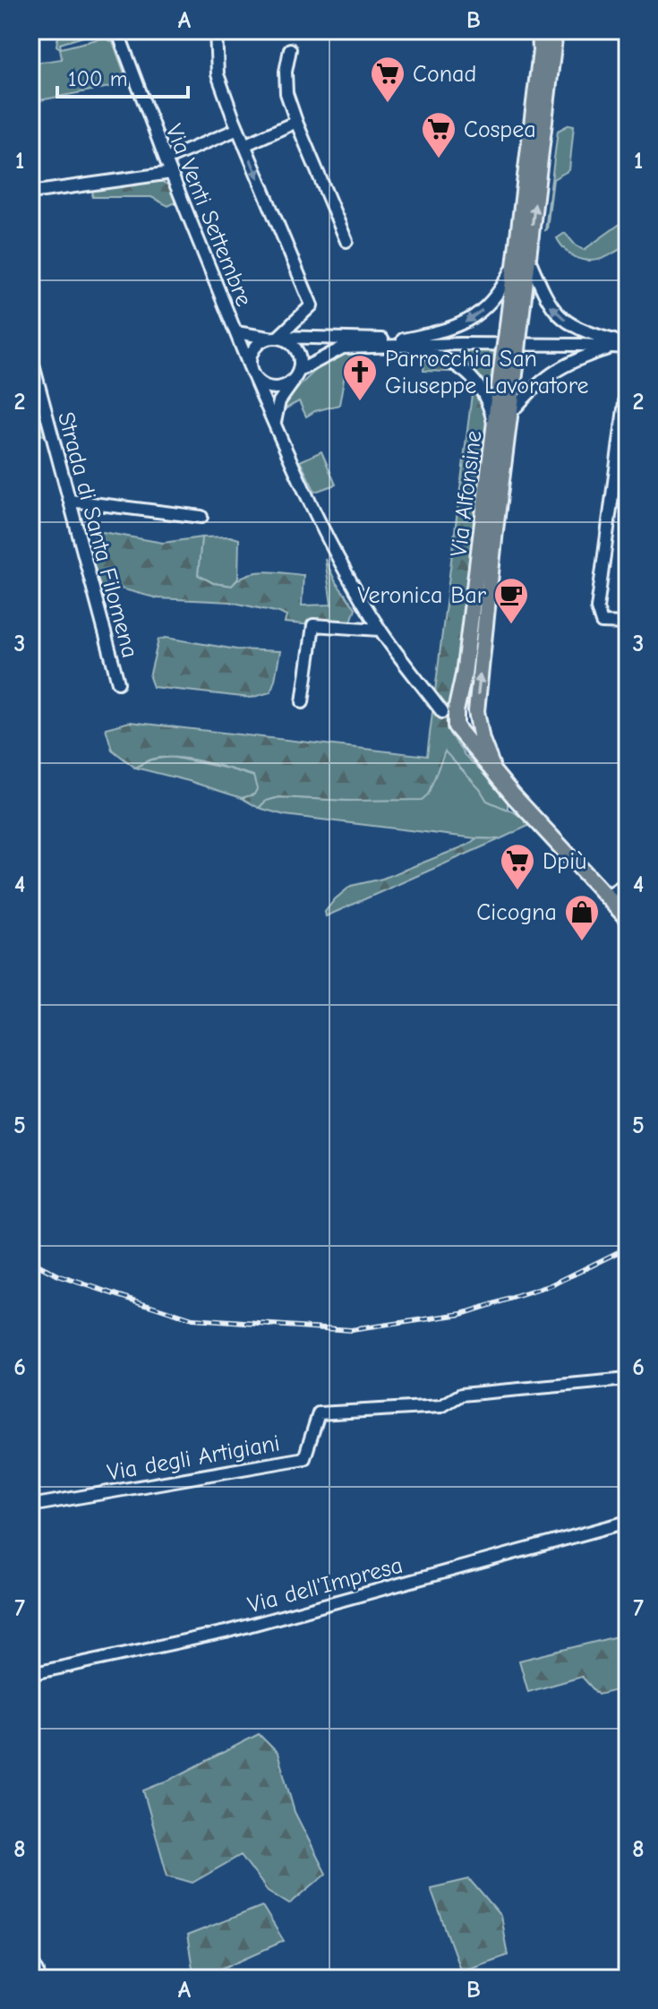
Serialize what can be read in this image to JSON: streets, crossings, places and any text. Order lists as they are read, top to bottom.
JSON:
{
  "streets": {
    "main road": ["Via Alfonsine"],
    "street": [
      "Via Venti Settembre",
      "Strada di Santa Filomena",
      "Via degli Artigiani",
      "Via dell'Impresa"
    ]
  },
  "crossings": [
    ["Via Venti Settembre", "Via Alfonsine"]
  ],
  "places": {
    "supermarket": ["Conad", "Cospea", "Dpiù"],
    "church": ["Parrocchia San Giuseppe Lavoratore"],
    "cafe": ["Veronica Bar"],
    "shop": ["Cicogna"]
  },
  "scale_bar": "100 m",
  "grid": {
    "columns": ["A", "B"],
    "rows": [
      "1",
      "2",
      "3",
      "4",
      "5",
      "6",
      "7",
      "8"
    ]
  }
}
